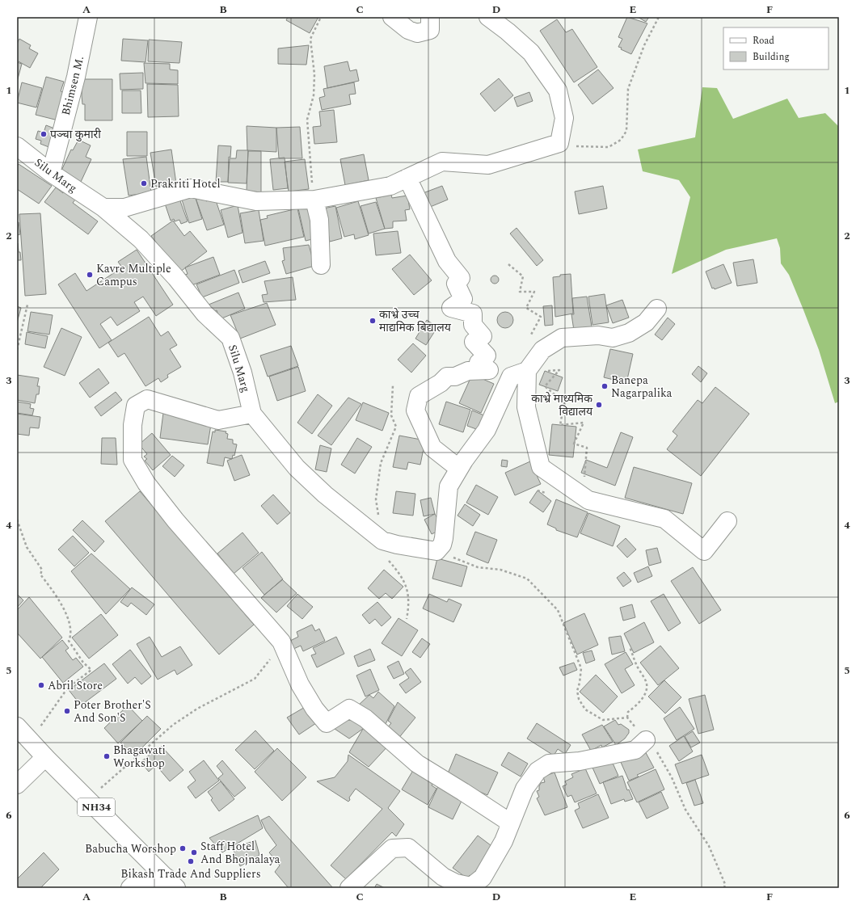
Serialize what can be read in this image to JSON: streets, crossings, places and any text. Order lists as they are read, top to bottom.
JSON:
{
  "streets": {
    "main road": ["Bhimsen M.", "Silu Marg", "NH34"]
  },
  "crossings": [
    ["Bhimsen M.", "Silu Marg"]
  ],
  "places": [
    "पञ्चा कुमारी",
    "Prakriti Hotel",
    "Kavre Multiple Campus",
    "काभ्रे उच्च माद्यमिक बिद्यालय",
    "Banepa Nagarpalika",
    "काभ्रे माध्यमिक विद्यालय",
    "Abril Store",
    "Poter Brother'S And Son'S",
    "Bhagawati Workshop",
    "Babucha Worshop",
    "Staff Hotel And Bhojnalaya",
    "Bikash Trade And Suppliers"
  ],
  "legend": ["Road", "Building"],
  "grid": {
    "columns": [
      "A",
      "B",
      "C",
      "D",
      "E",
      "F"
    ],
    "rows": [
      "1",
      "2",
      "3",
      "4",
      "5",
      "6"
    ]
  }
}
